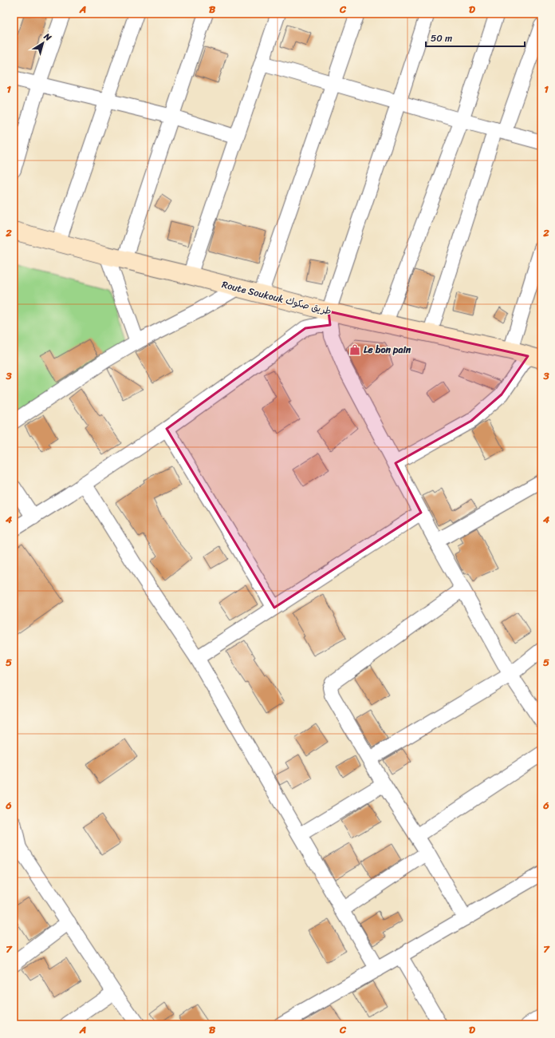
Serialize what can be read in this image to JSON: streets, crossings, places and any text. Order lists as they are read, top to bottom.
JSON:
{
  "streets": {
    "street": ["Route Soukouk طريق صكوك"]
  },
  "places": {
    "shop": ["Le bon pain"]
  },
  "scale_bar": "50 m",
  "north": "top right",
  "grid": {
    "columns": [
      "A",
      "B",
      "C",
      "D"
    ],
    "rows": [
      "1",
      "2",
      "3",
      "4",
      "5",
      "6",
      "7"
    ]
  }
}
